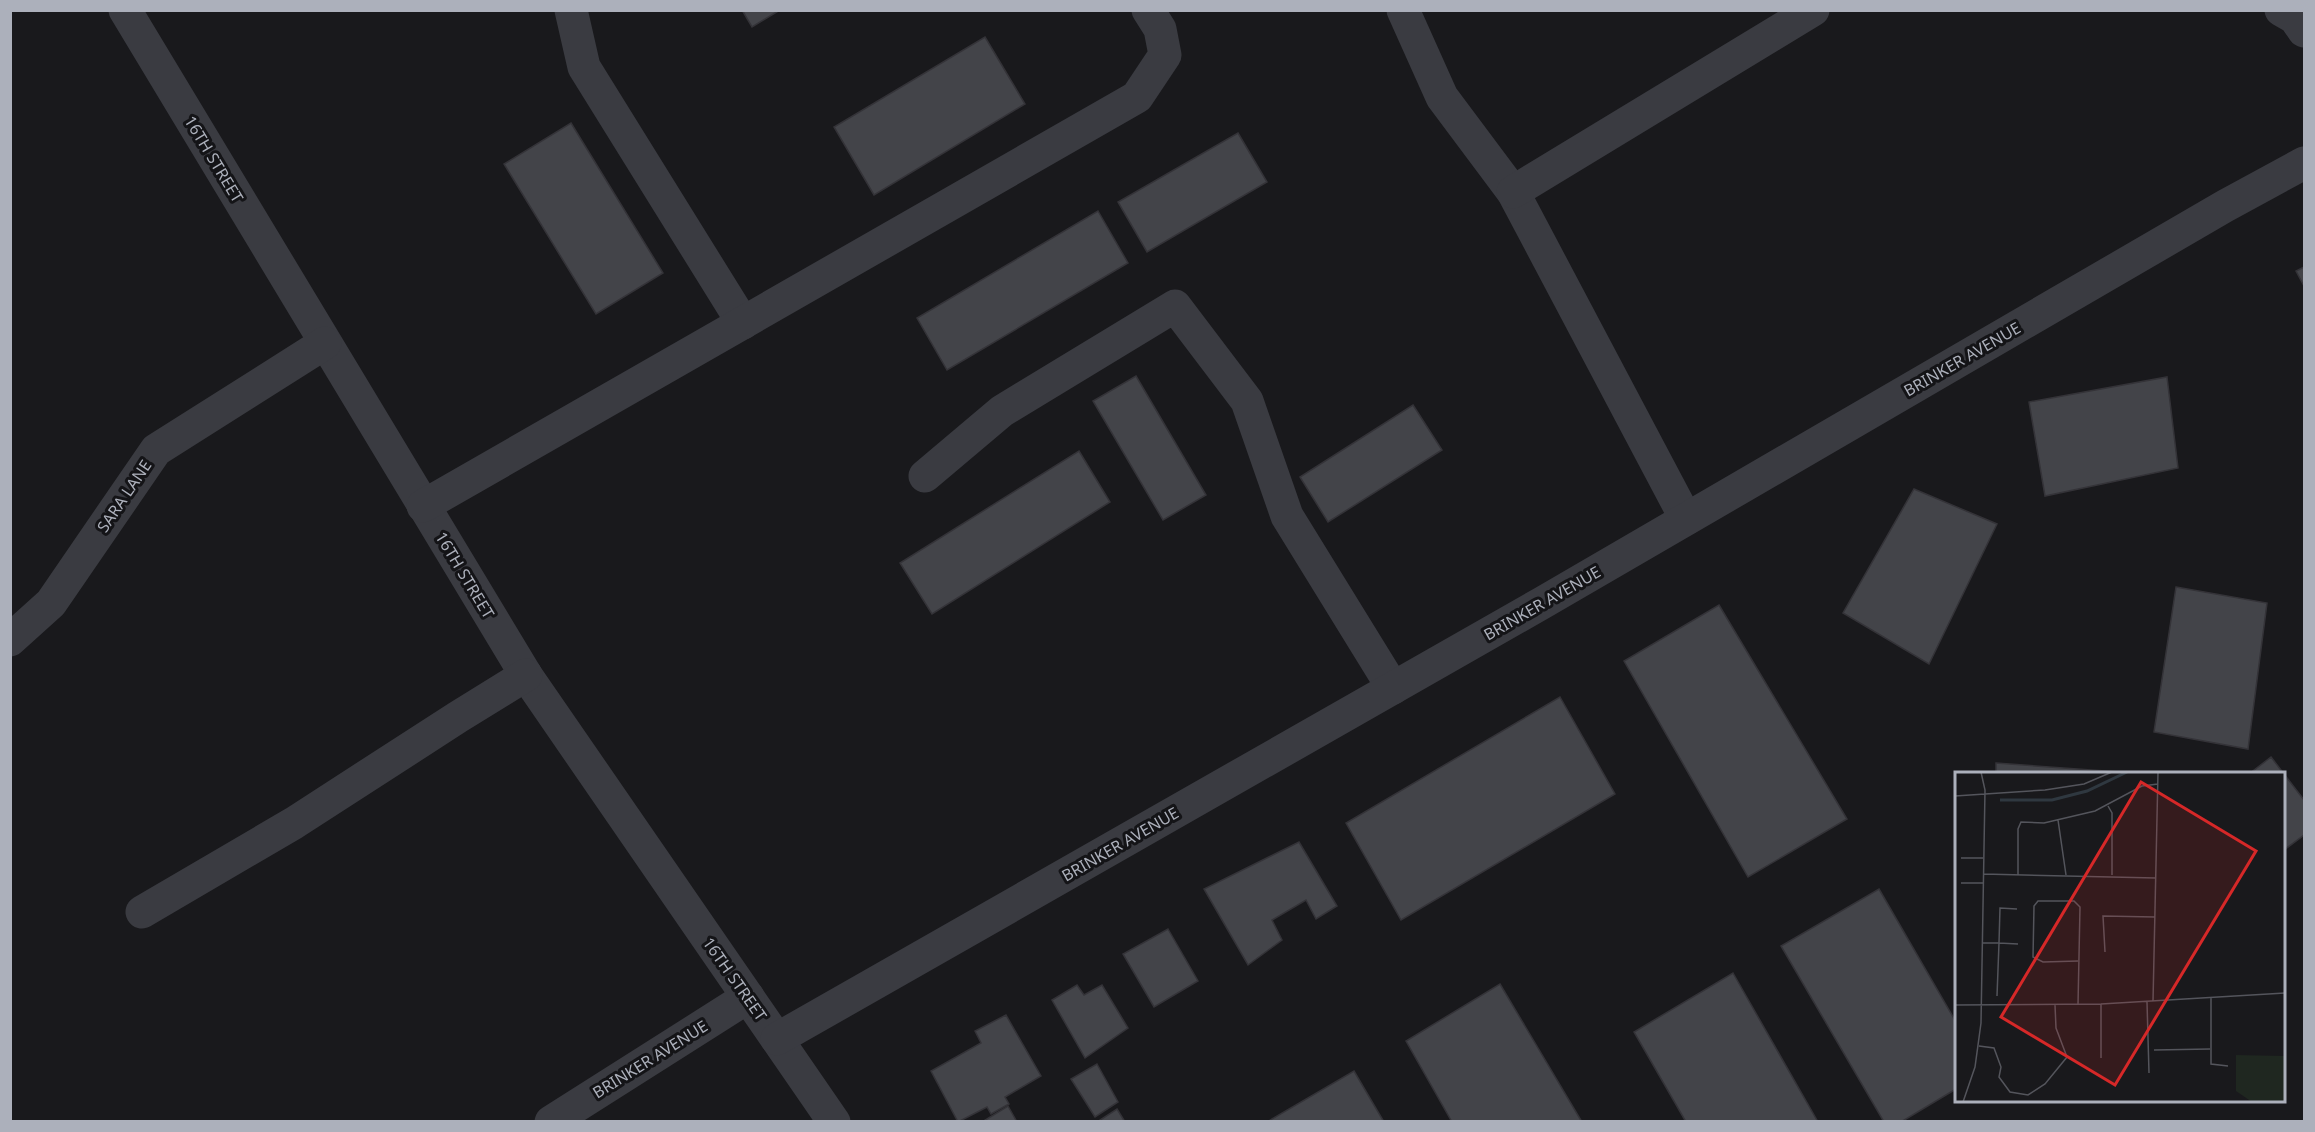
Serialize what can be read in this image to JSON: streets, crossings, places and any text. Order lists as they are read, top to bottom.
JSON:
{
  "streets": {
    "street": ["16TH STREET", "BRINKER AVENUE", "SARA LANE"]
  },
  "crossings": [
    ["16TH STREET", "BRINKER AVENUE"],
    ["16TH STREET", "SARA LANE"]
  ]
}
